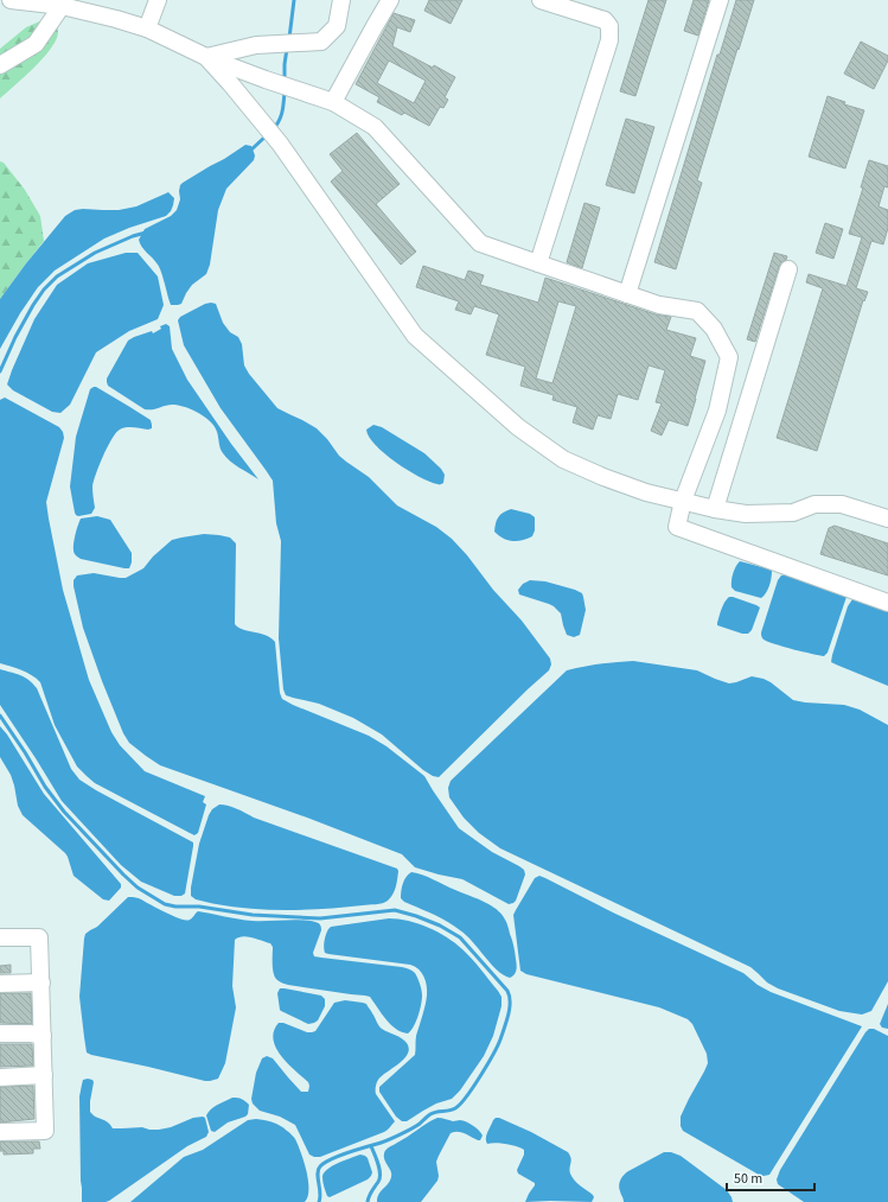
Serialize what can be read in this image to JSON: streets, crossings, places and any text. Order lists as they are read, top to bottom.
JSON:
{
  "scale_bar": "50 m"
}
